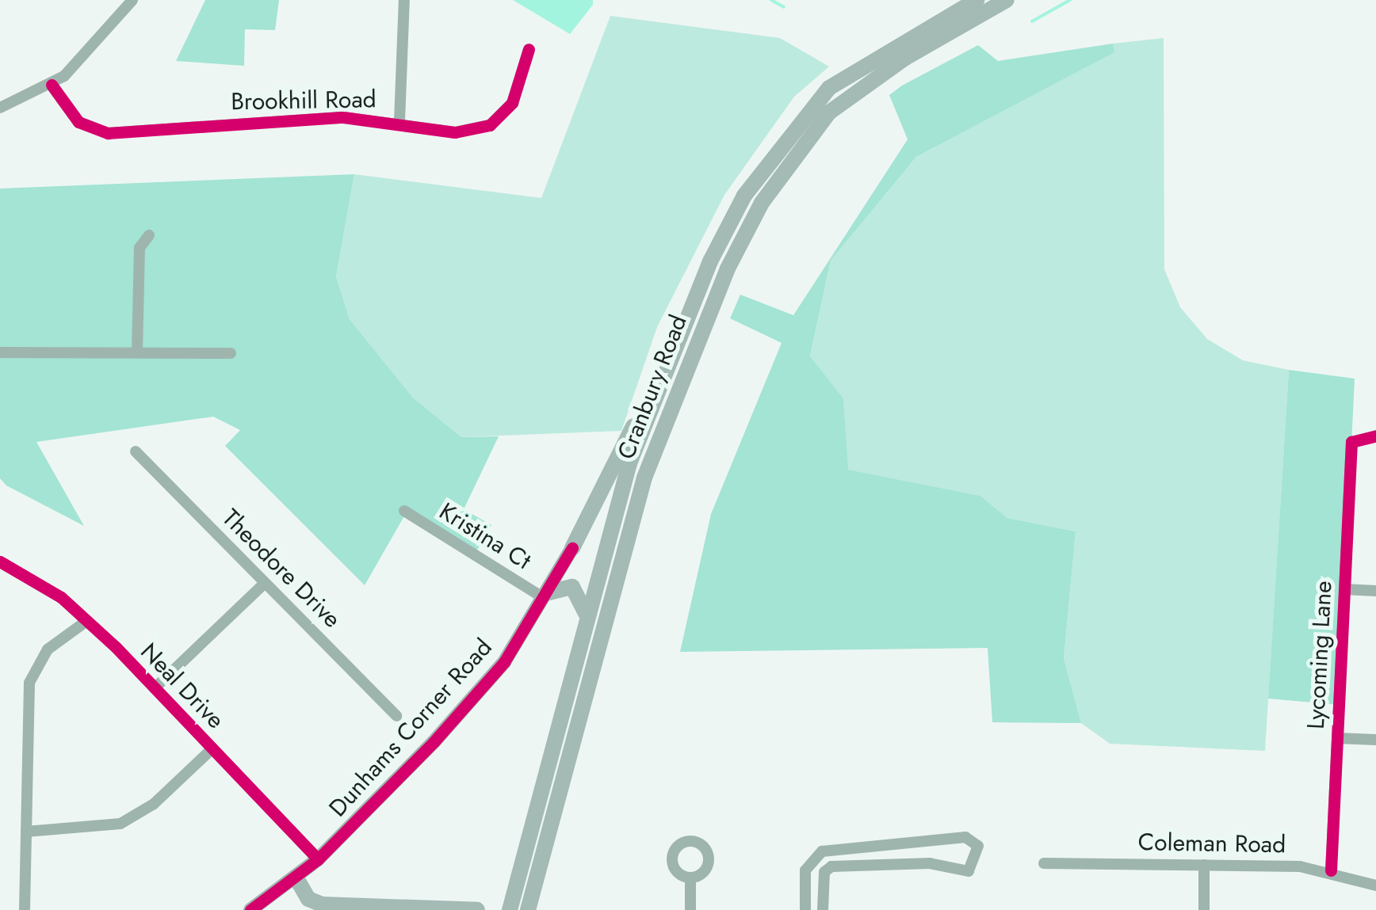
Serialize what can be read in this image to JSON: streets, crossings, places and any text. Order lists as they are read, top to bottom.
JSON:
{
  "streets": {
    "main road": ["Cranbury Road"],
    "street": [
      "Brookhill Road",
      "Kristina Ct",
      "Theodore Drive",
      "Lycoming Lane",
      "Neal Drive",
      "Dunhams Corner Road",
      "Coleman Road"
    ]
  },
  "crossings": [
    ["Kristina Ct", "Dunhams Corner Road"],
    ["Lycoming Lane", "Coleman Road"],
    ["Neal Drive", "Dunhams Corner Road"]
  ]
}
